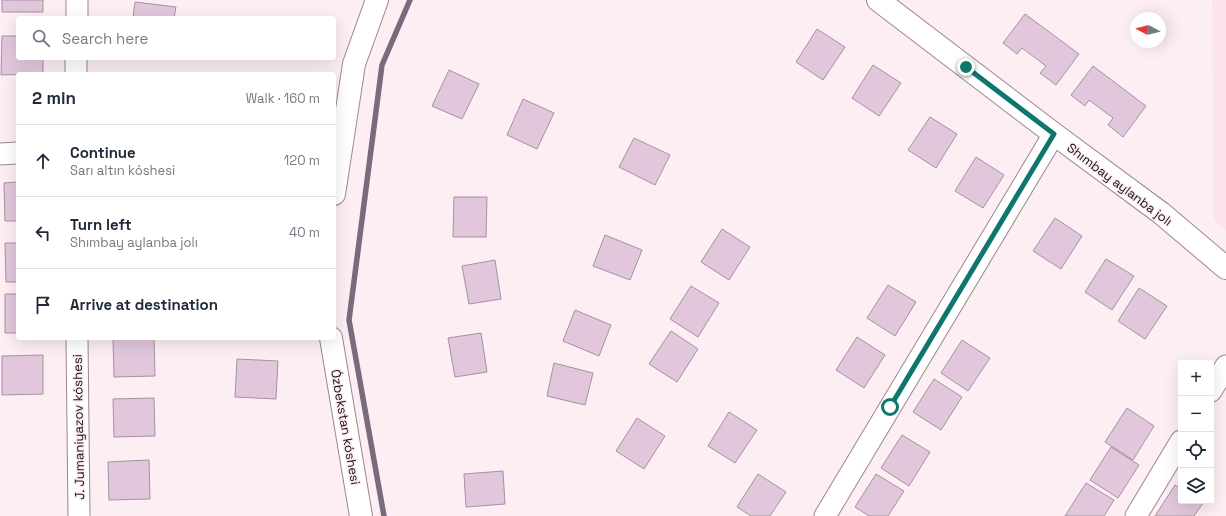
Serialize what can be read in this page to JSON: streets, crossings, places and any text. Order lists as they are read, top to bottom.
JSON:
{
  "streets": {
    "main road": ["Shımbay aylanba jolı", "Ózbekstan kóshesi"],
    "street": ["J. Jumaniyazov kóshesi"]
  },
  "north": "left",
  "page": {
    "search": "Search here",
    "heading": ["2 min", "Walk · 160 m"],
    "list": [
      ["Continue", "Sarı altın kóshesi", "120 m"],
      ["Turn left", "Shımbay aylanba jolı", "40 m"],
      "Arrive at destination"
    ],
    "map_buttons": ["+", "−"]
  }
}
